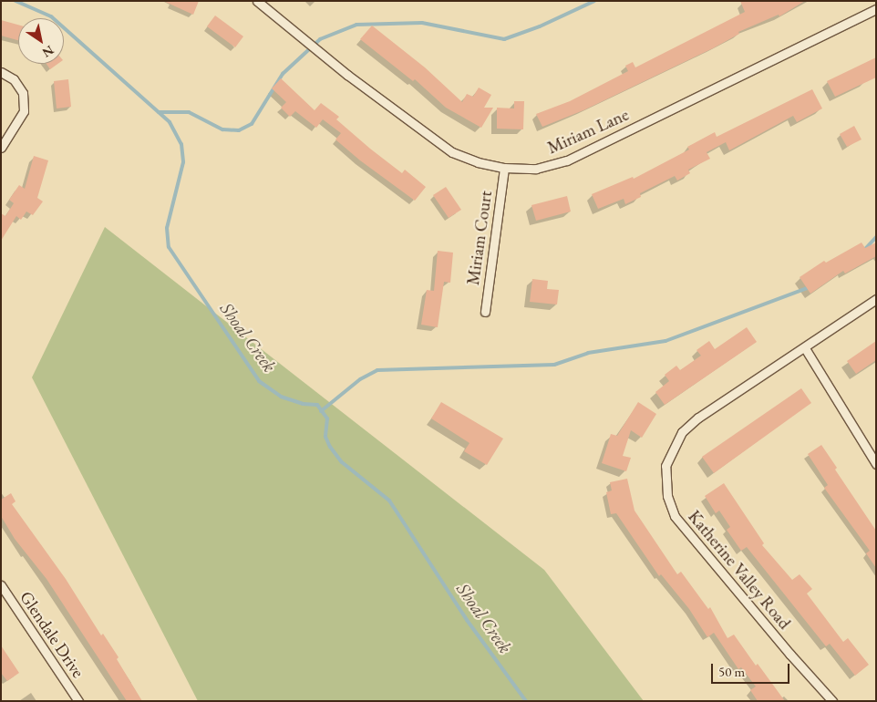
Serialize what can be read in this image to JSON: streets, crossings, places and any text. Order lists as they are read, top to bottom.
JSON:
{
  "streets": {
    "street": [
      "Miriam Lane",
      "Miriam Court",
      "Katherine Valley Road",
      "Glendale Drive"
    ]
  },
  "crossings": [
    ["Miriam Lane", "Miriam Court"]
  ],
  "water": ["Shoal Creek"],
  "scale_bar": "50 m",
  "north": "bottom right"
}
